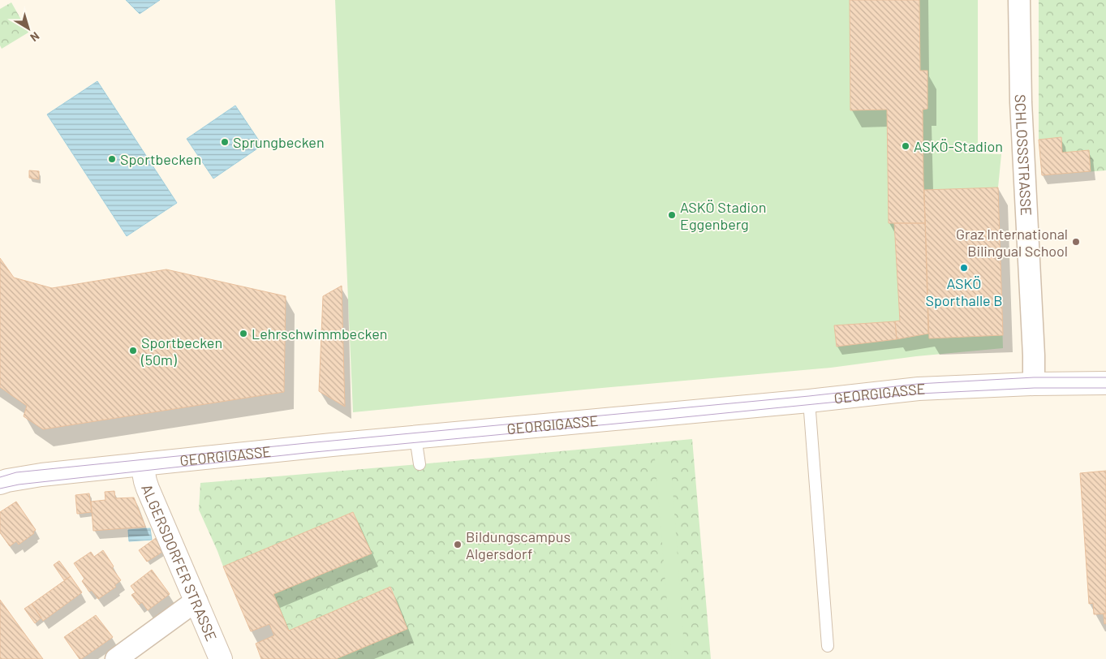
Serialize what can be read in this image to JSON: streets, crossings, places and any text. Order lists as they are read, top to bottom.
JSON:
{
  "streets": {
    "main road": ["GEORGIGASSE", "ALGERSDORFER STRASSE"],
    "street": ["SCHLOSSSTRASSE"]
  },
  "crossings": [
    ["SCHLOSSSTRASSE", "GEORGIGASSE"],
    ["GEORGIGASSE", "ALGERSDORFER STRASSE"]
  ],
  "places": [
    "Sprungbecken",
    "ASKÖ-Stadion",
    "Sportbecken",
    "ASKÖ Stadion Eggenberg",
    "Graz International Bilingual School",
    "ASKÖ Sporthalle B",
    "Lehrschwimmbecken",
    "Sportbecken (50m)",
    "Bildungscampus Algersdorf"
  ],
  "north": "bottom right"
}
